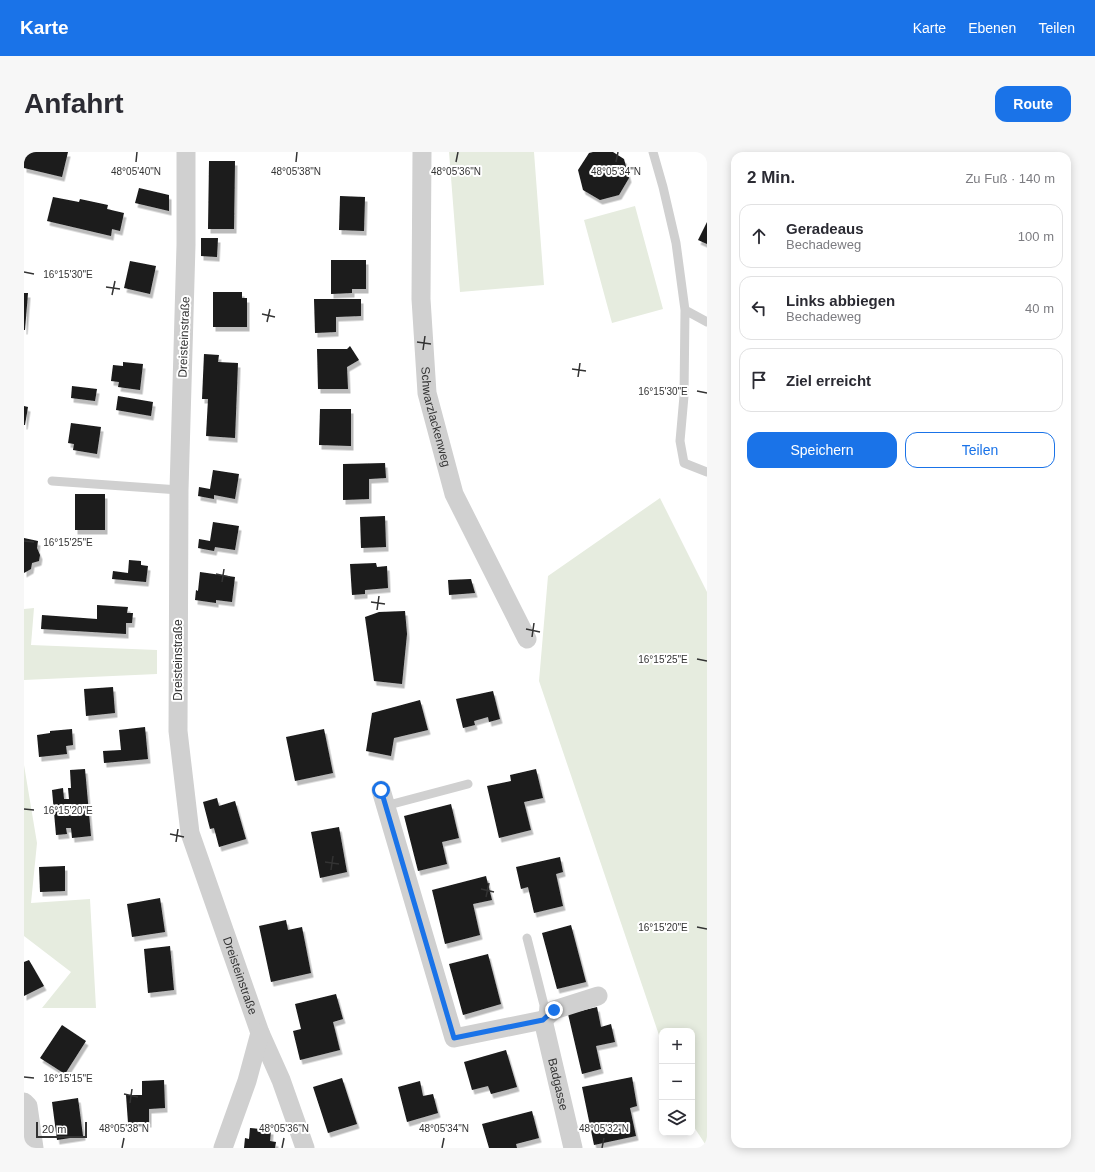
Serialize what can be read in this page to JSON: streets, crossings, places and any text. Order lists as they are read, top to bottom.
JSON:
{
  "streets": {
    "street": ["Dreisteinstraße", "Schwarzlackenweg", "Badgasse"]
  },
  "scale_bar": "20 m",
  "page": {
    "header": "Karte",
    "nav": ["Karte", "Ebenen", "Teilen"],
    "buttons": [
      "Route",
      ["Speichern", "Teilen"]
    ],
    "title": "Anfahrt",
    "heading": ["2 Min.", "Zu Fuß · 140 m"],
    "list": [
      ["Geradeaus", "Bechadeweg", "100 m"],
      ["Links abbiegen", "Bechadeweg", "40 m"],
      "Ziel erreicht"
    ],
    "map_buttons": ["+", "−"],
    "scale": "20 m"
  },
  "coordinates": [
    "48°05'40\"N",
    "48°05'38\"N",
    "48°05'36\"N",
    "48°05'34\"N",
    "16°15'30\"E",
    "16°15'25\"E",
    "16°15'20\"E",
    "16°15'15\"E",
    "48°05'32\"N"
  ]
}
